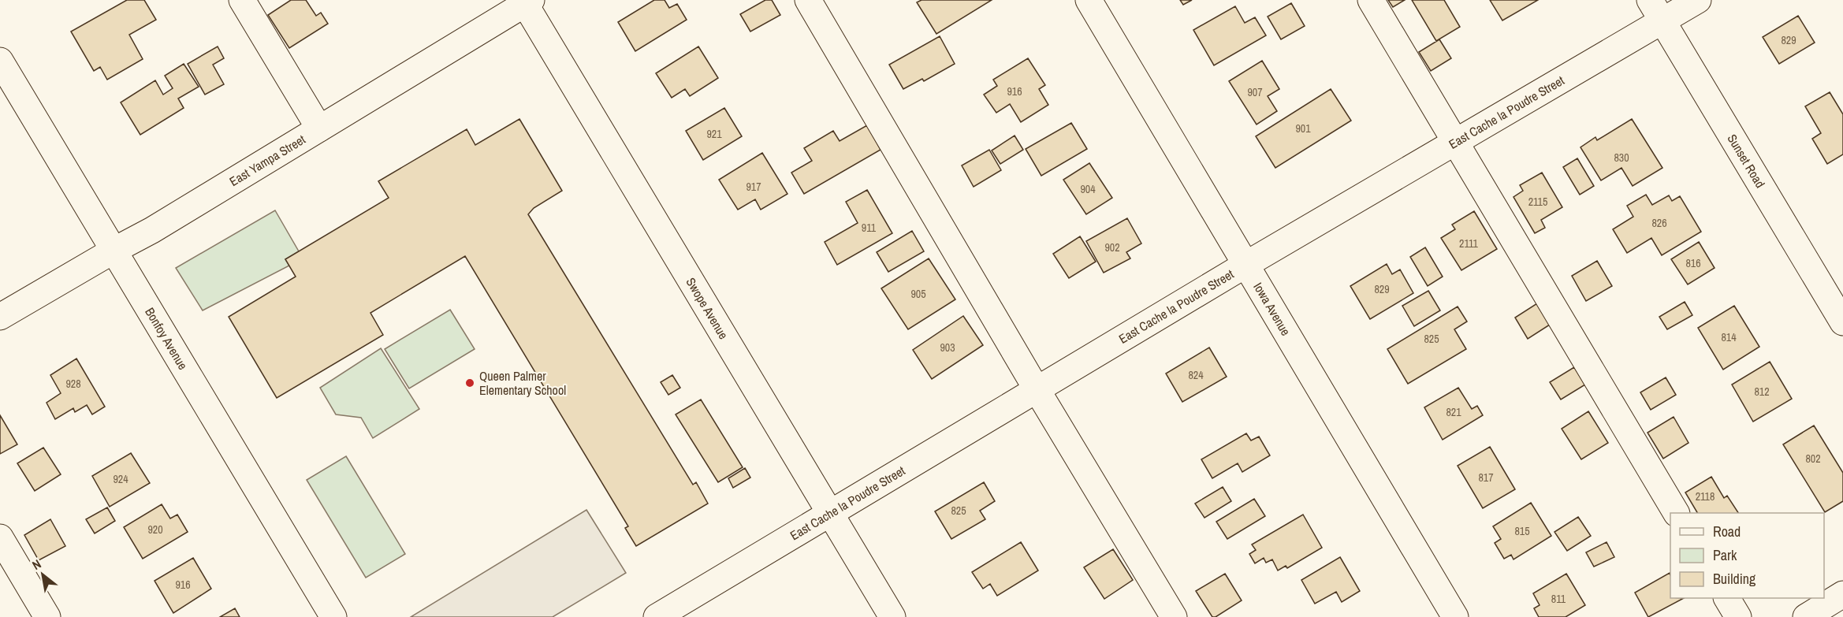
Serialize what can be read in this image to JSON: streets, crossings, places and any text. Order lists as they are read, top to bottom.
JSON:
{
  "streets": {
    "street": [
      "East Cache la Poudre Street",
      "East Yampa Street",
      "Sunset Road",
      "Swope Avenue",
      "Iowa Avenue",
      "Bonfoy Avenue"
    ]
  },
  "crossings": [
    ["East Cache la Poudre Street", "Sunset Road"],
    ["East Cache la Poudre Street", "Swope Avenue"],
    ["East Cache la Poudre Street", "Iowa Avenue"],
    ["East Yampa Street", "Swope Avenue"],
    ["East Yampa Street", "Bonfoy Avenue"]
  ],
  "places": ["Queen Palmer Elementary School"],
  "house_numbers": [
    "829",
    "916",
    "907",
    "901",
    "921",
    "830",
    "917",
    "904",
    "2115",
    "826",
    "911",
    "2111",
    "902",
    "816",
    "829",
    "905",
    "814",
    "825",
    "903",
    "824",
    "928",
    "812",
    "821",
    "802",
    "817",
    "924",
    "2118",
    "825",
    "920",
    "815",
    "916",
    "811"
  ],
  "legend": ["Road", "Park", "Building"],
  "north": "top left"
}
